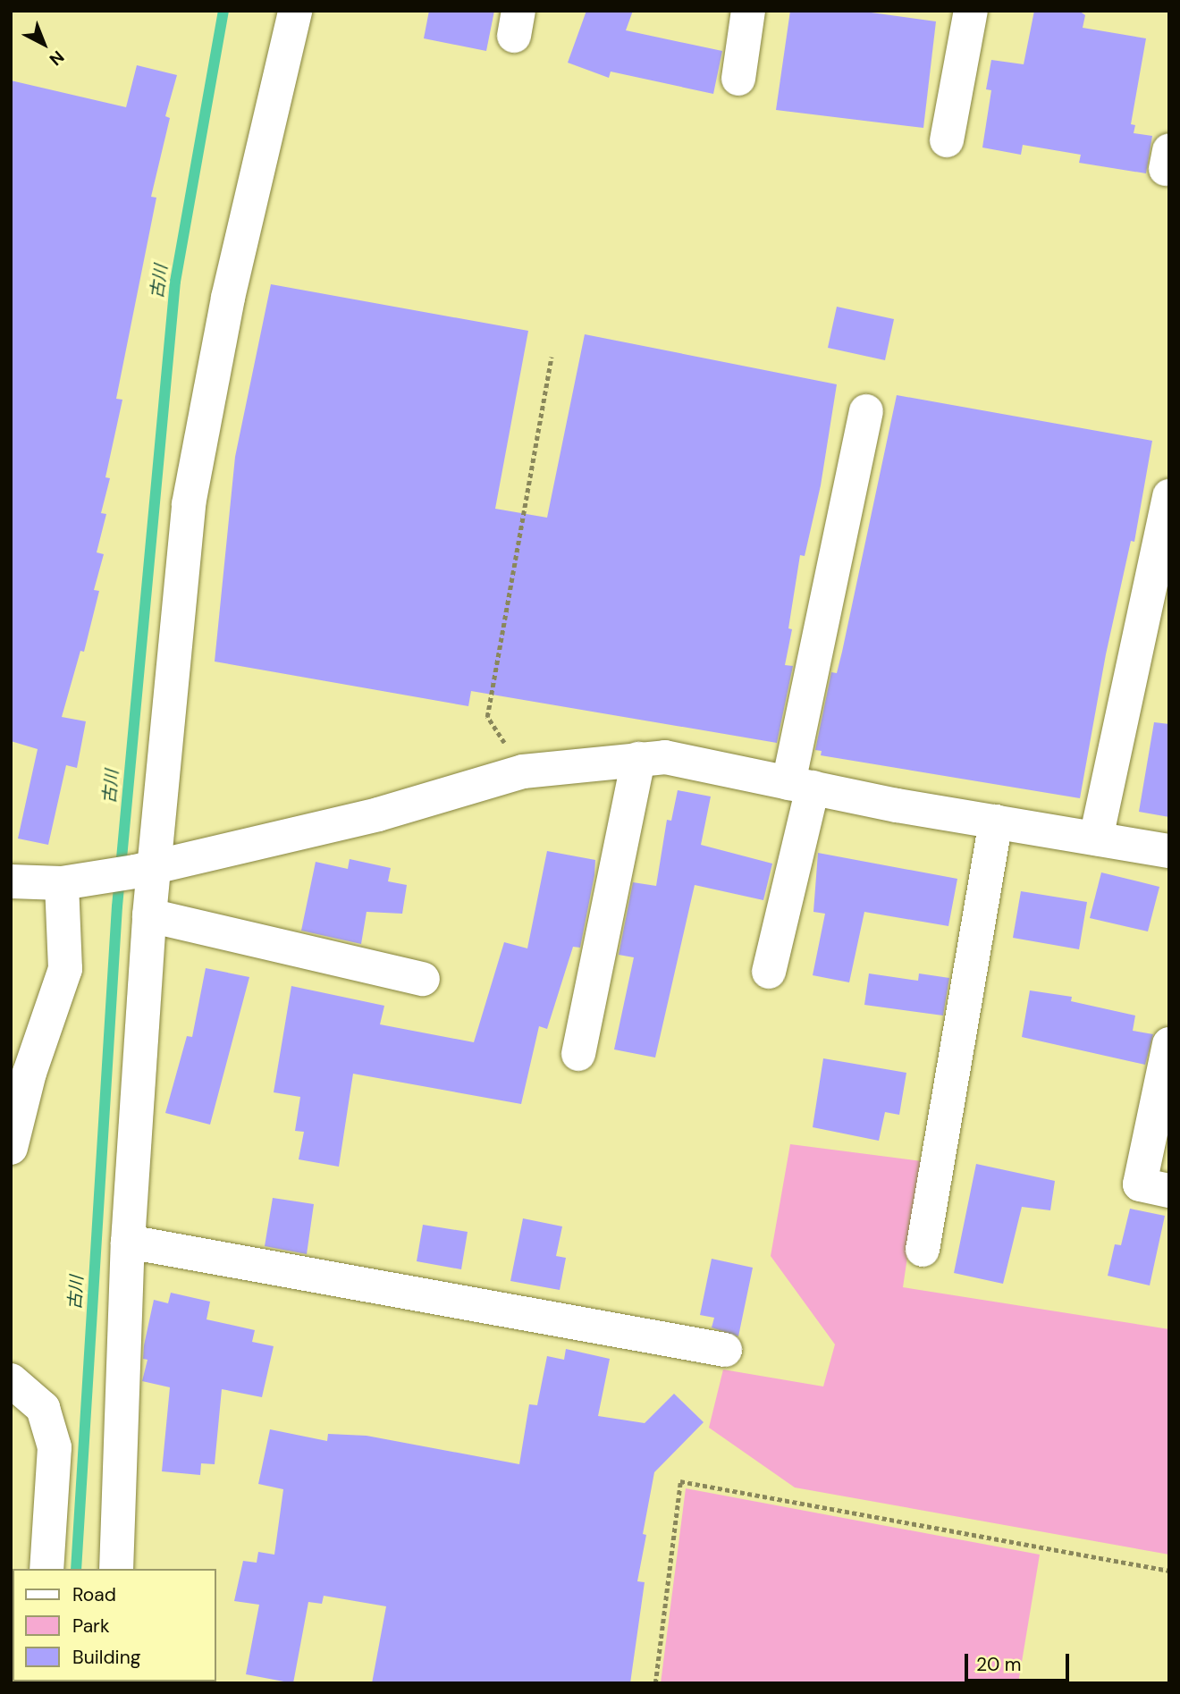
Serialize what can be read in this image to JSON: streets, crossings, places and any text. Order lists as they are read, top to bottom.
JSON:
{
  "water": ["古川"],
  "legend": ["Road", "Park", "Building"],
  "scale_bar": "20 m",
  "north": "bottom right"
}
